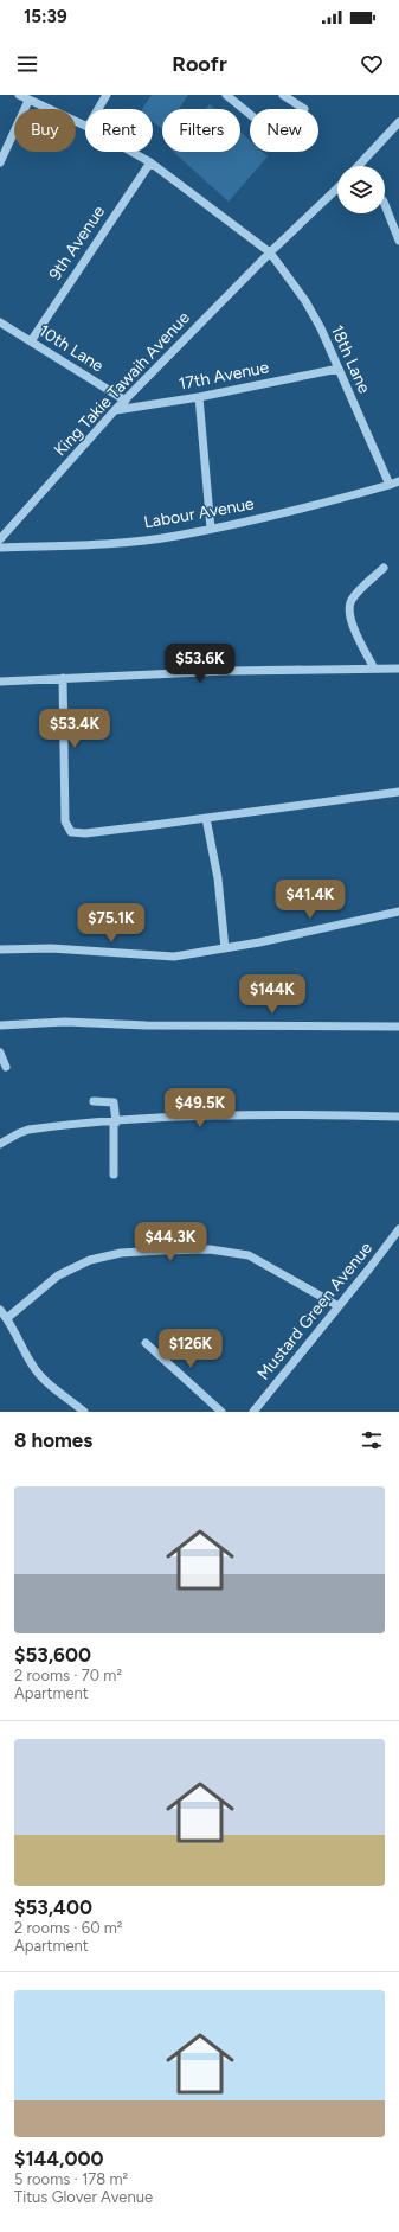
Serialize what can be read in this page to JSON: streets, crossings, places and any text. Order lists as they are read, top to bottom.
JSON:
{
  "streets": {
    "street": [
      "9th Avenue",
      "10th Lane",
      "18th Lane",
      "17th Avenue",
      "King Takie Tawaih Avenue",
      "Labour Avenue",
      "Mustard Green Avenue"
    ]
  },
  "crossings": [
    ["9th Avenue", "10th Lane"],
    ["9th Avenue", "18th Lane"],
    ["10th Lane", "King Takie Tawaih Avenue"],
    ["18th Lane", "17th Avenue"],
    ["18th Lane", "King Takie Tawaih Avenue"],
    ["18th Lane", "Labour Avenue"],
    ["17th Avenue", "King Takie Tawaih Avenue"]
  ],
  "page": {
    "status": "15:39",
    "header": "Roofr",
    "chip": [
      "Buy",
      "Rent",
      "Filters",
      "New"
    ],
    "price": [
      "$53.6K",
      "$53.4K",
      "$41.4K",
      "$75.1K",
      "$144K",
      "$49.5K",
      "$44.3K",
      "$126K"
    ],
    "heading": "8 homes",
    "list": [
      {
        "name": "$53,600",
        "note": "2 rooms · 70 m² · Apartment"
      },
      {
        "name": "$53,400",
        "note": "2 rooms · 60 m² · Apartment"
      },
      {
        "name": "$144,000",
        "note": "5 rooms · 178 m² · Titus Glover Avenue"
      }
    ]
  }
}
